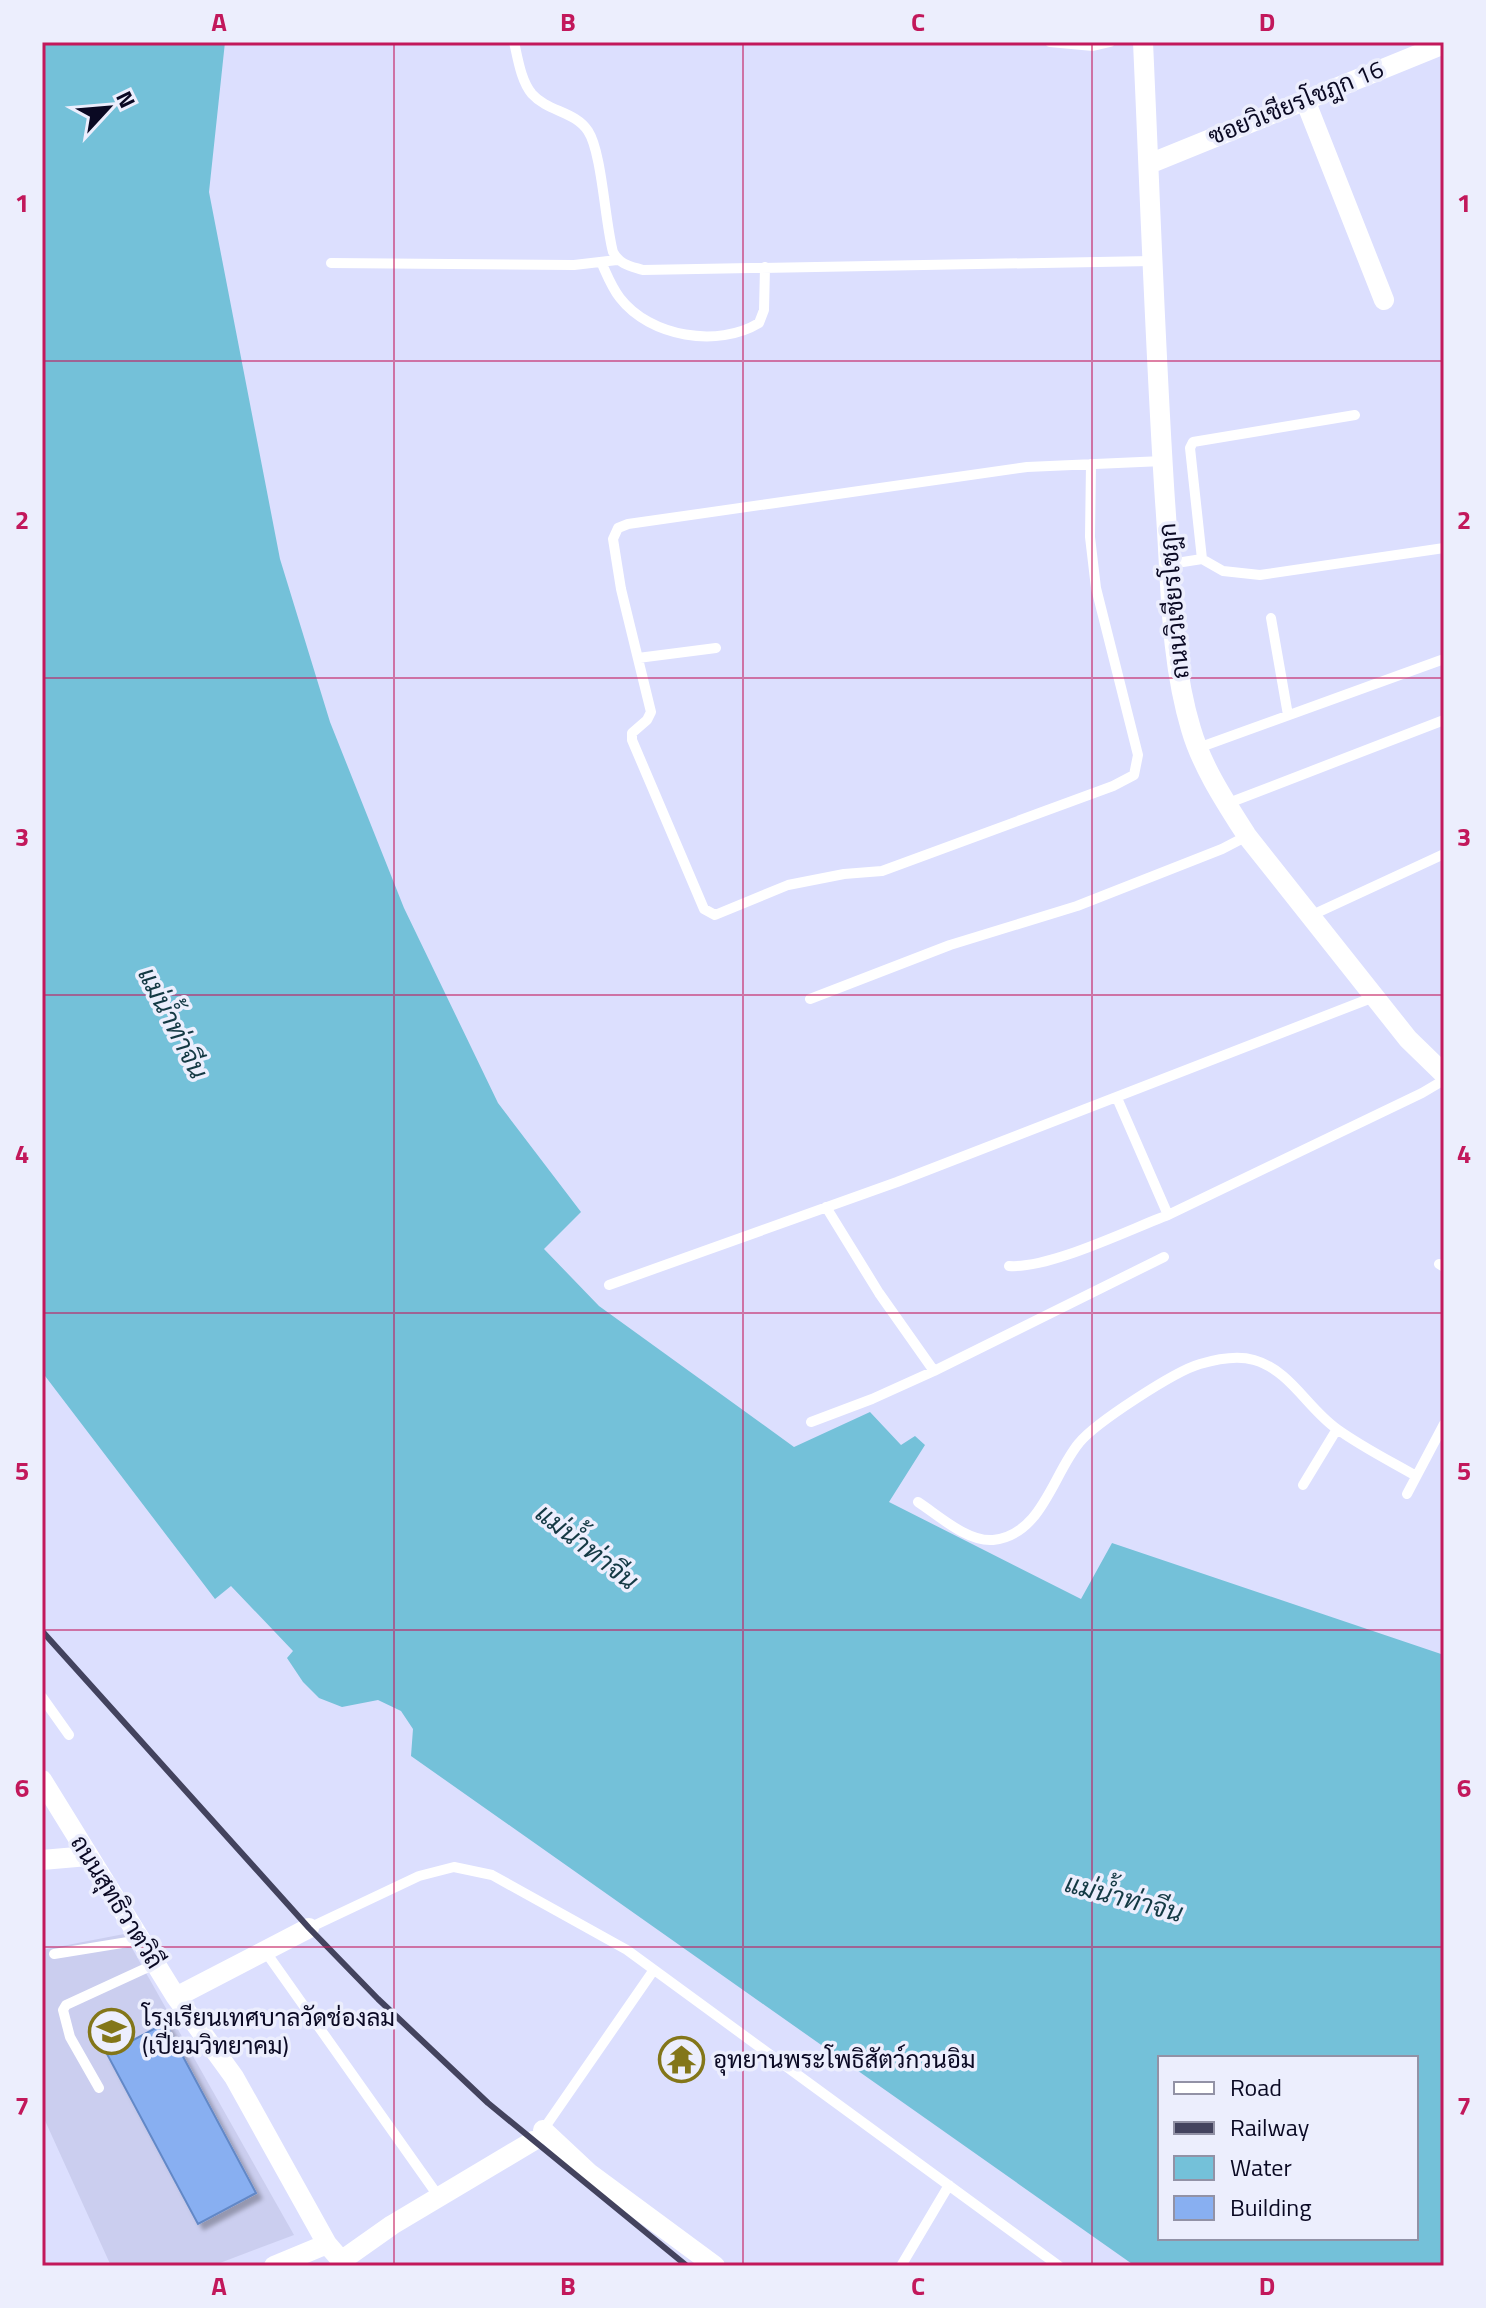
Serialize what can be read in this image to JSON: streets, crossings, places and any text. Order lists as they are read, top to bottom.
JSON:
{
  "streets": {
    "street": ["ซอยวิเชียรโชฎก 16", "ถนนวิเชียรโชฎก", "ถนนสุทธิวาตวิถี"]
  },
  "crossings": [
    ["ซอยวิเชียรโชฎก 16", "ถนนวิเชียรโชฎก"]
  ],
  "water": ["แม่น้ำท่าจีน"],
  "places": {
    "school or university": ["โรงเรียนเทศบาลวัดช่องลม (เปี่ยมวิทยาคม)"],
    "temple": ["อุทยานพระโพธิสัตว์กวนอิม"]
  },
  "legend": [
    "Road",
    "Railway",
    "Water",
    "Building"
  ],
  "north": "top right",
  "grid": {
    "columns": [
      "A",
      "B",
      "C",
      "D"
    ],
    "rows": [
      "1",
      "2",
      "3",
      "4",
      "5",
      "6",
      "7"
    ]
  }
}
